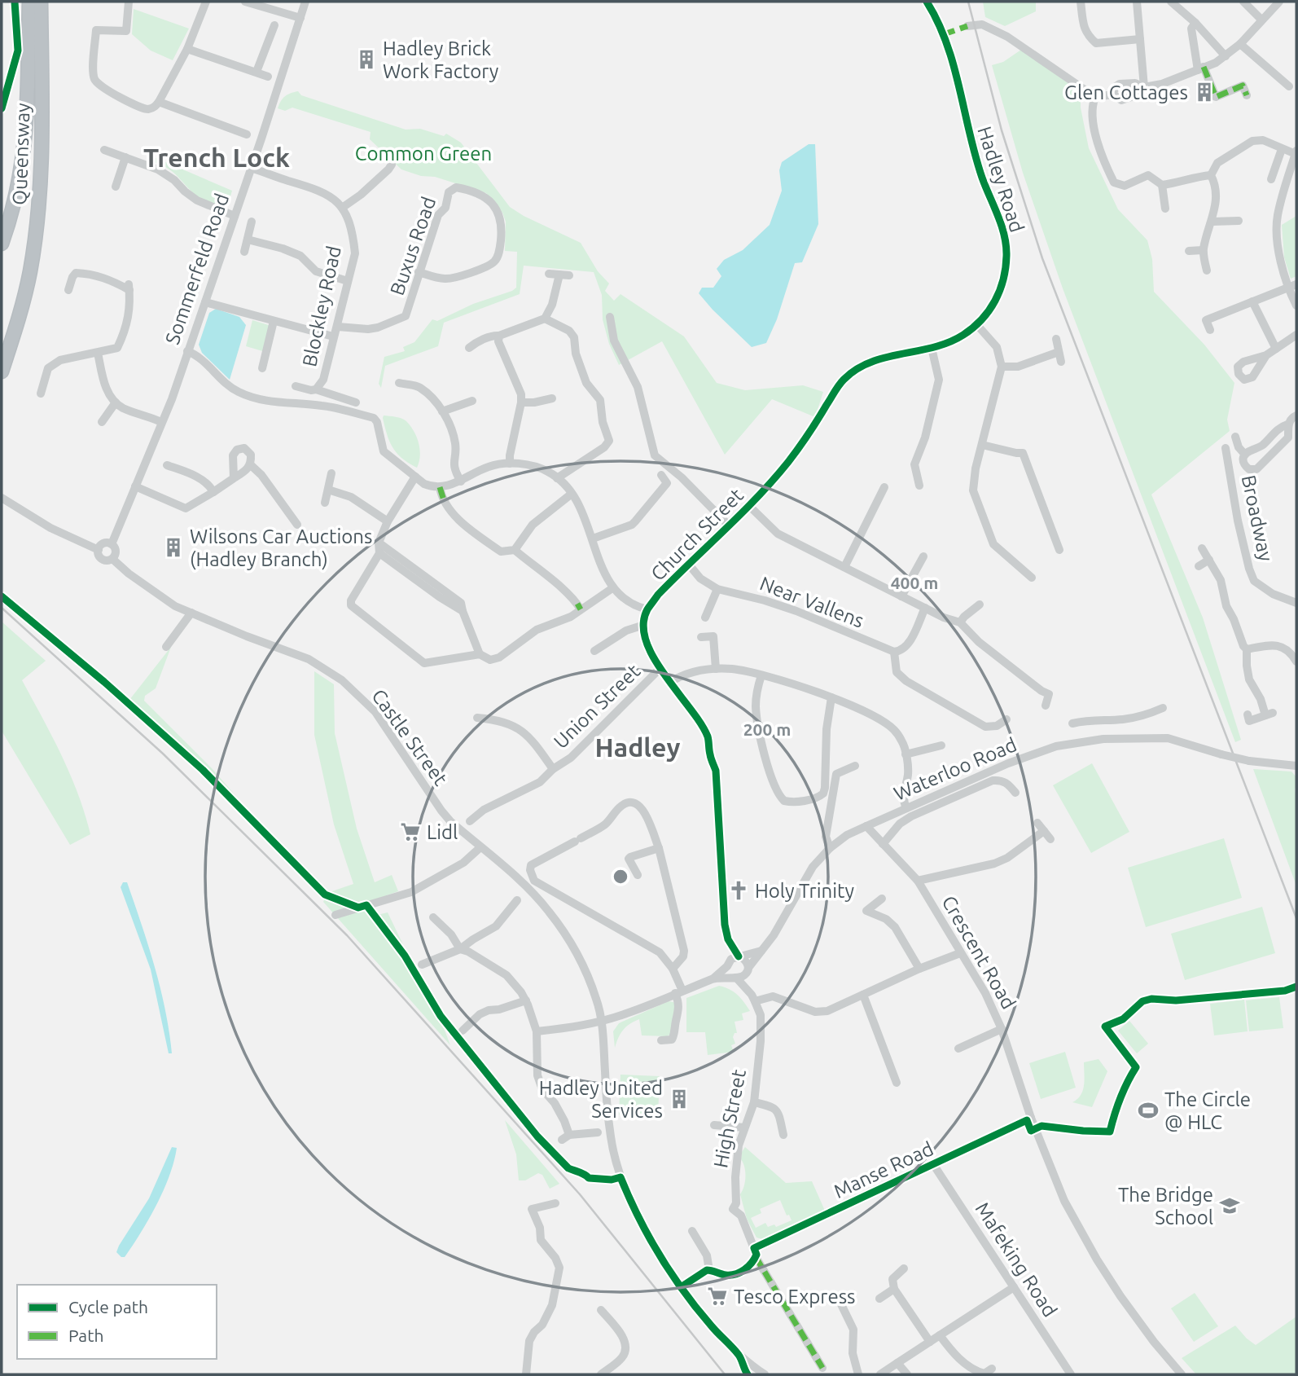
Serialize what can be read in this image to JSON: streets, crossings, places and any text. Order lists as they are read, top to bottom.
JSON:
{
  "streets": {
    "highway": ["Queensway"],
    "street": [
      "Hadley Road",
      "Buxus Road",
      "Sommerfeld Road",
      "Blockley Road",
      "Broadway",
      "Church Street",
      "Near Vallens",
      "Union Street",
      "Castle Street",
      "Waterloo Road",
      "Crescent Road",
      "High Street",
      "Manse Road",
      "Mafeking Road"
    ]
  },
  "crossings": [
    ["Hadley Road", "Church Street"],
    ["Buxus Road", "Blockley Road"],
    ["Sommerfeld Road", "Castle Street"],
    ["Church Street", "Near Vallens"],
    ["Church Street", "Union Street"],
    ["Church Street", "Waterloo Road"],
    ["Church Street", "High Street"],
    ["Waterloo Road", "Crescent Road"],
    ["Waterloo Road", "High Street"],
    ["Crescent Road", "Manse Road"],
    ["High Street", "Manse Road"],
    ["Manse Road", "Mafeking Road"]
  ],
  "districts": ["Trench Lock", "Hadley"],
  "parks": ["Common Green"],
  "places": {
    "building": [
      "Hadley Brick Work Factory",
      "Glen Cottages",
      "Wilsons Car Auctions (Hadley Branch)",
      "Hadley United Services"
    ],
    "supermarket": ["Lidl", "Tesco Express"],
    "church": ["Holy Trinity"],
    "sports": ["The Circle @ HLC"],
    "school or university": ["The Bridge School"]
  },
  "legend": ["Cycle path", "Path"],
  "rings": ["400 m", "200 m"]
}
